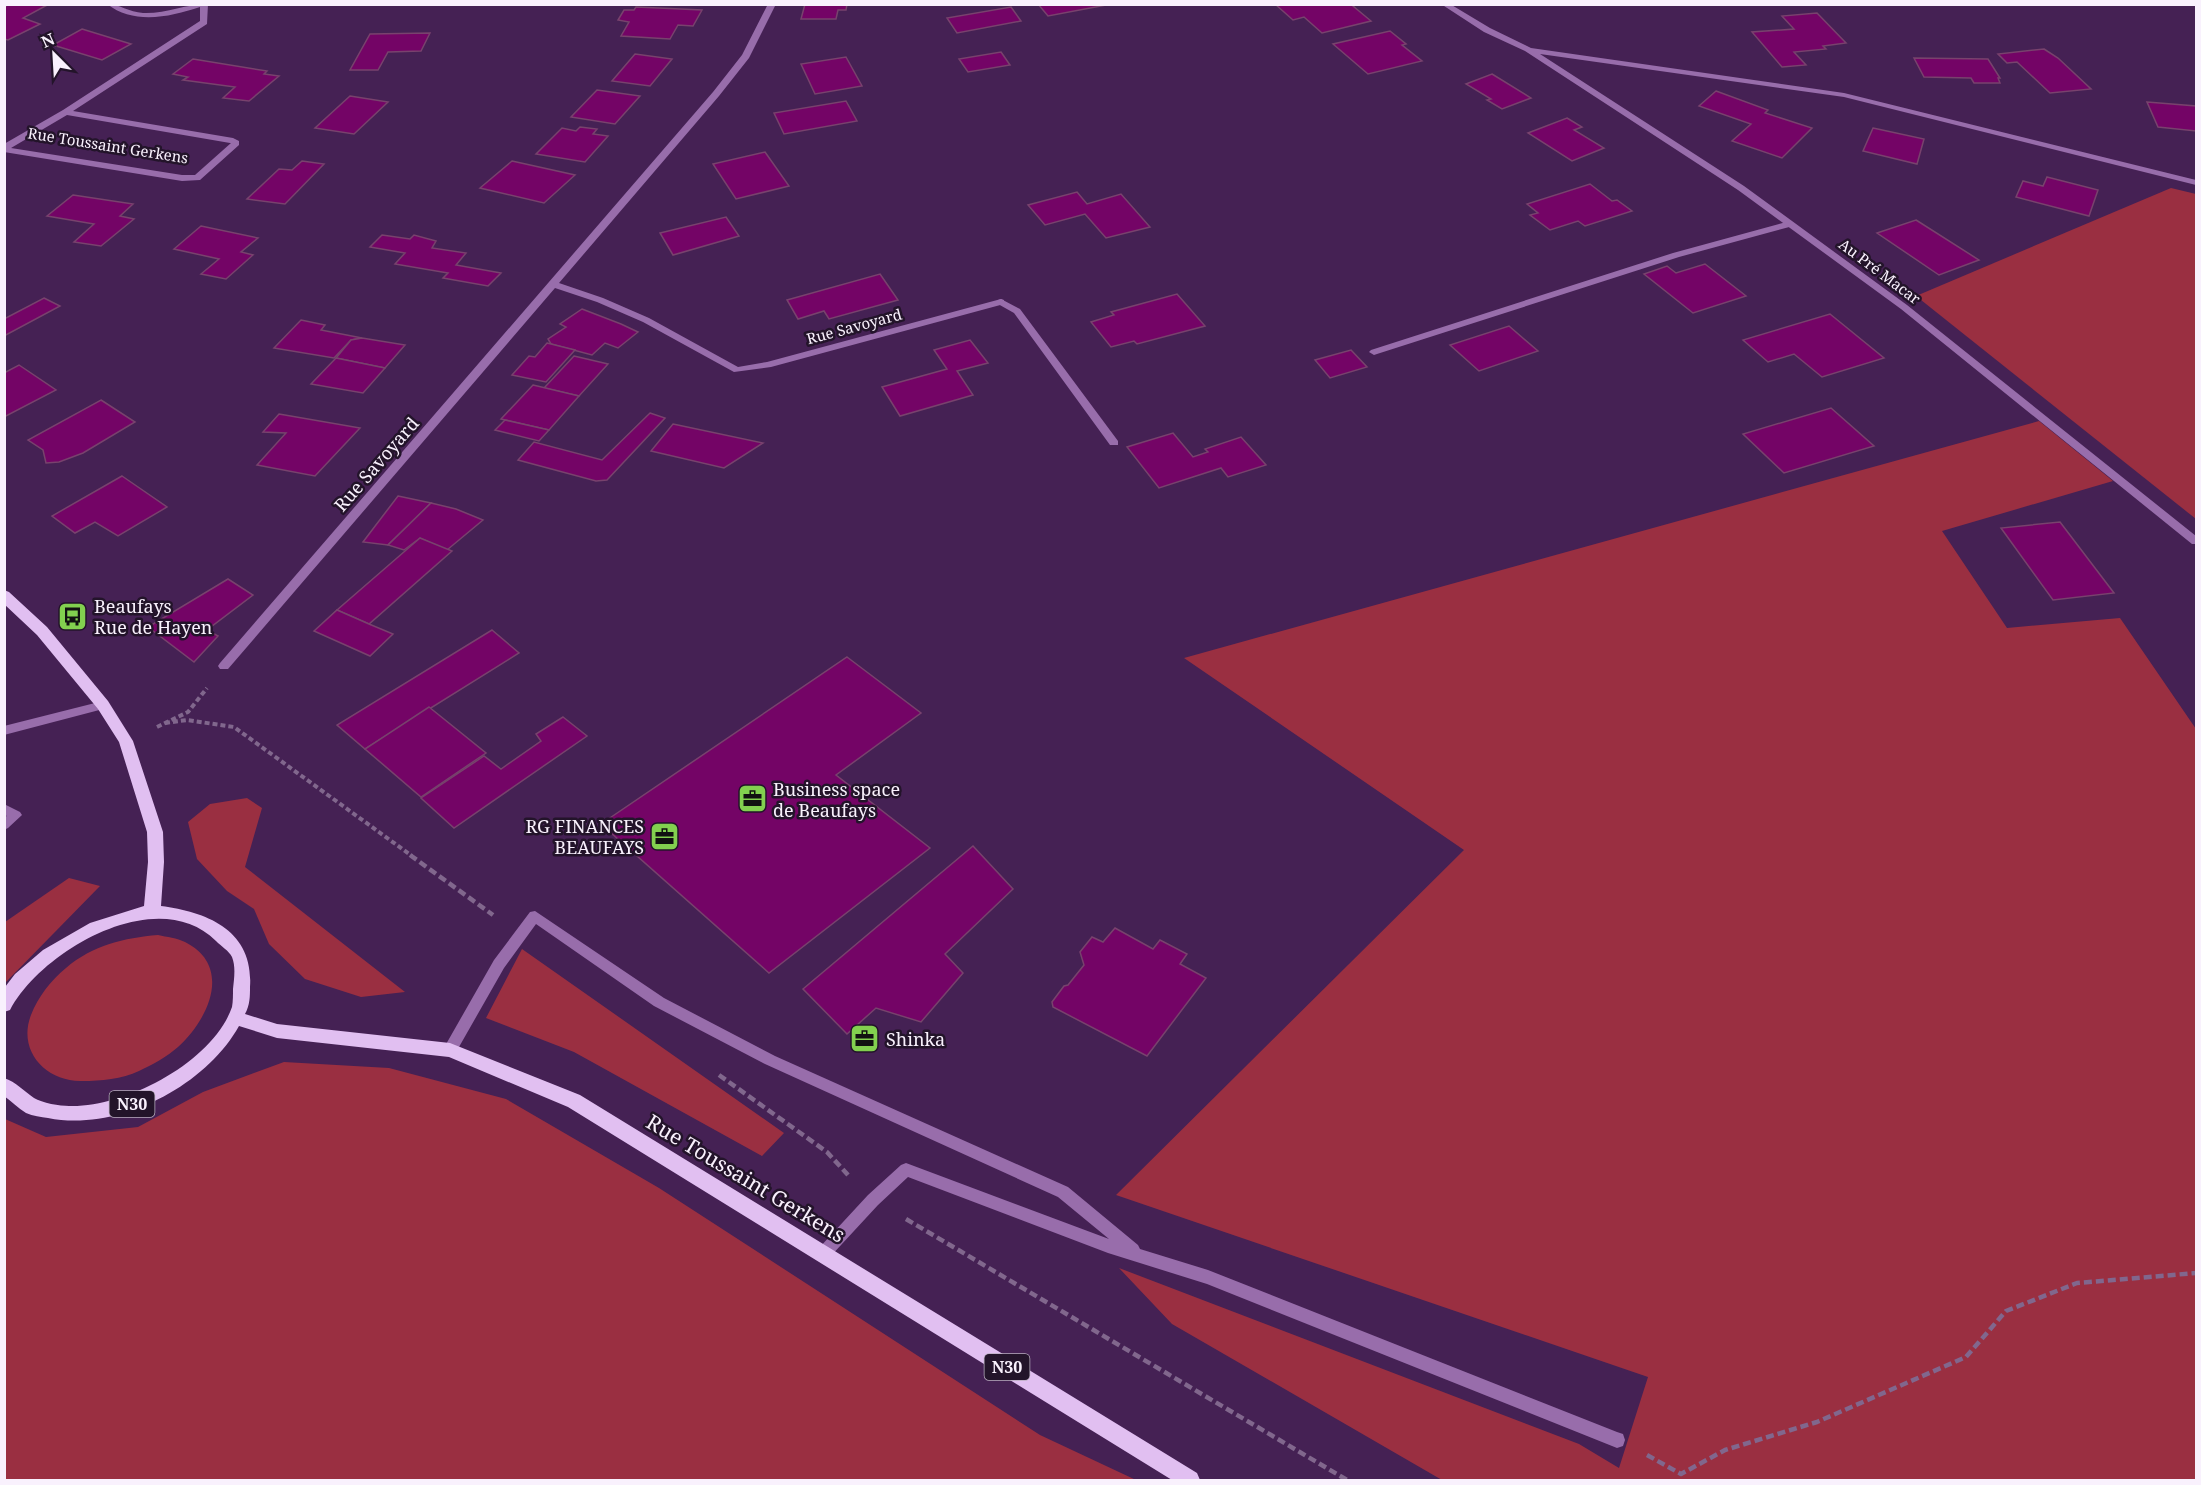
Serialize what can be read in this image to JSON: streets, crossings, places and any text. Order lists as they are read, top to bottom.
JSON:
{
  "streets": {
    "main road": ["Rue Toussaint Gerkens", "N30"],
    "street": ["Au Pré Macar", "Rue Savoyard"]
  },
  "crossings": [
    ["Rue Toussaint Gerkens", "N30"]
  ],
  "places": {
    "bus stop": ["Beaufays Rue de Hayen"],
    "office": ["Business space de Beaufays", "RG FINANCES BEAUFAYS", "Shinka"]
  },
  "north": "top left"
}
